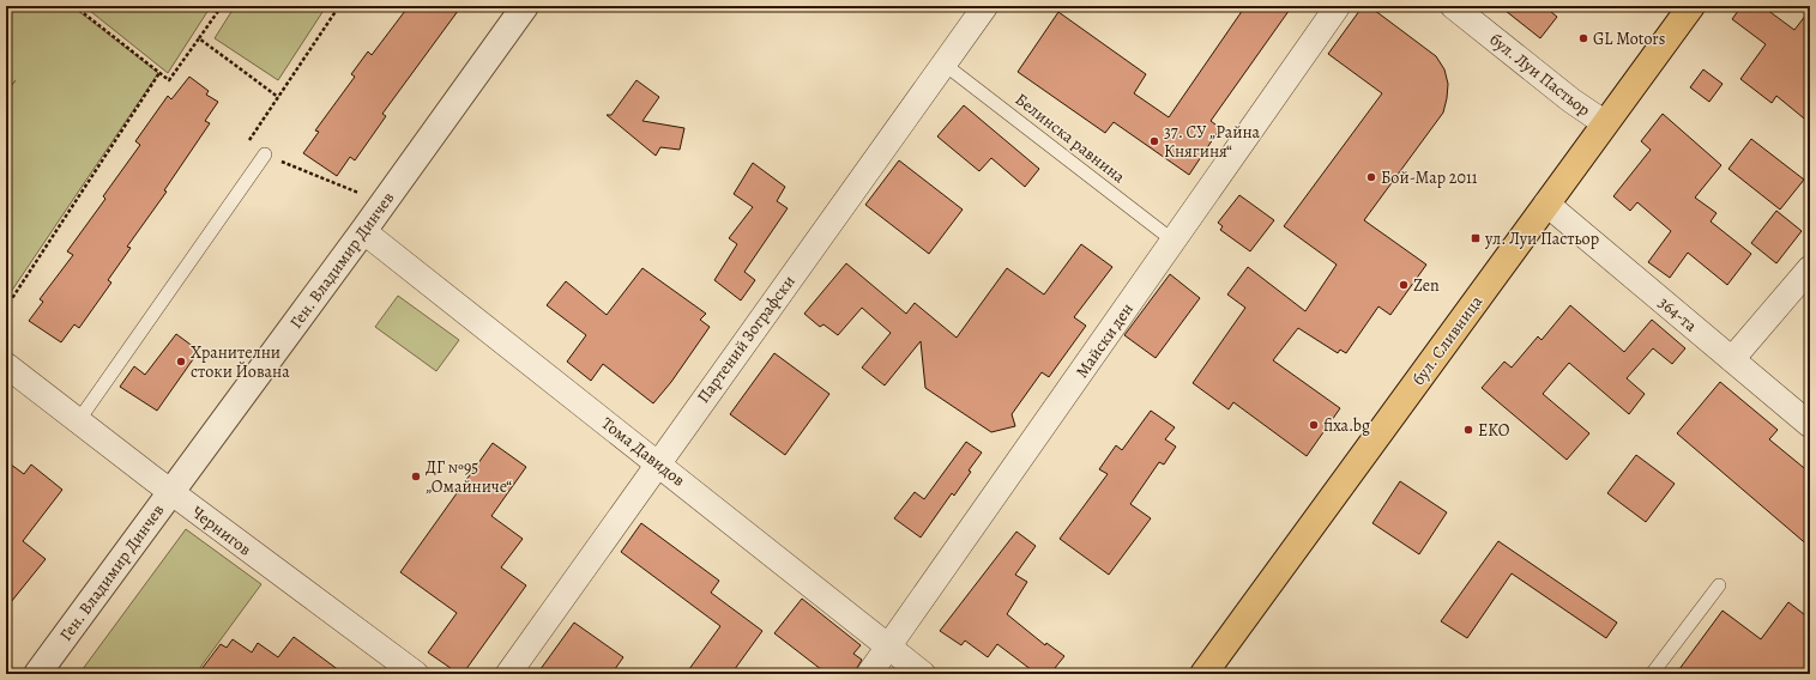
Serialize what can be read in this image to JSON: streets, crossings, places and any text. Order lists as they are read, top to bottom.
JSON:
{
  "streets": {
    "main road": ["бул. Сливница"],
    "street": [
      "бул. Луи Пастьор",
      "Ген. Владимир Динчев",
      "364-та",
      "Партений Зографски",
      "Майски ден",
      "Тома Давидов",
      "Чернигов"
    ],
    "lane": ["Белинска равнина"]
  },
  "crossings": [
    ["бул. Луи Пастьор", "бул. Сливница"],
    ["Белинска равнина", "Партений Зографски"],
    ["Белинска равнина", "Майски ден"],
    ["Ген. Владимир Динчев", "Тома Давидов"],
    ["Ген. Владимир Динчев", "Чернигов"],
    ["364-та", "бул. Сливница"],
    ["Партений Зографски", "Тома Давидов"],
    ["Майски ден", "Тома Давидов"]
  ],
  "places": {
    "other": [
      "GL Motors",
      "37. СУ „Райна Княгиня“",
      "Бой-Мар 2011",
      "Zen",
      "Хранителни стоки Йована",
      "fixa.bg",
      "EKO",
      "ДГ №95 „Омайниче“"
    ],
    "transit": ["ул. Луи Пастьор"]
  }
}
